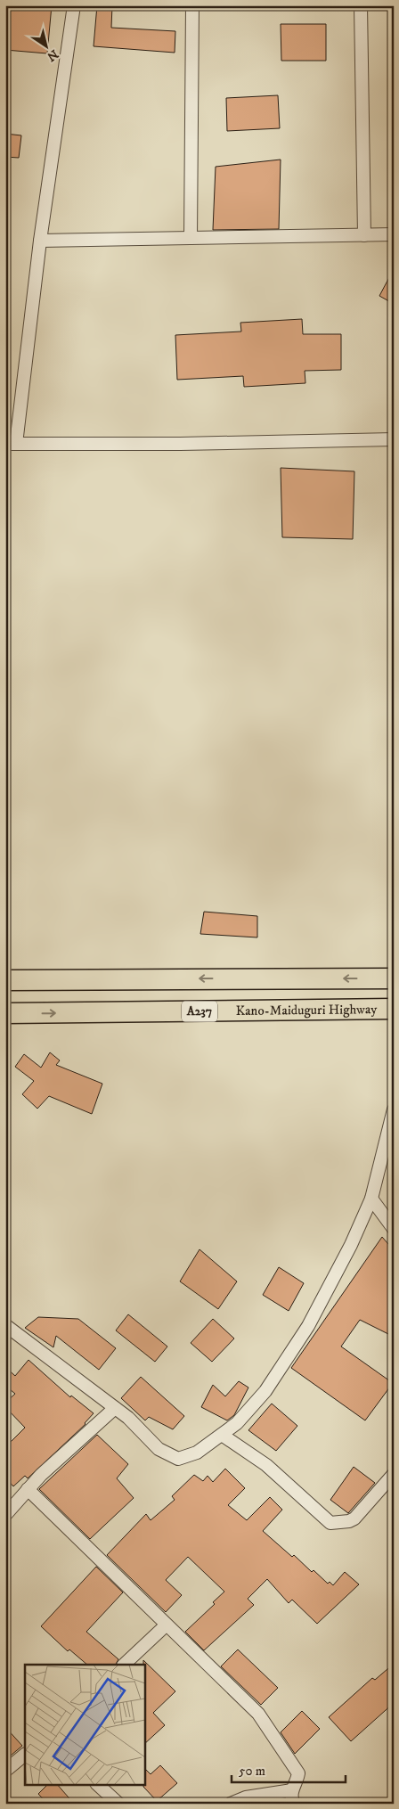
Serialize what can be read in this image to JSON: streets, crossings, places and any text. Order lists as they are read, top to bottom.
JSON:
{
  "streets": {
    "highway": ["Kano-Maiduguri Highway", "A237"]
  },
  "scale_bar": "50 m",
  "north": "bottom right"
}
